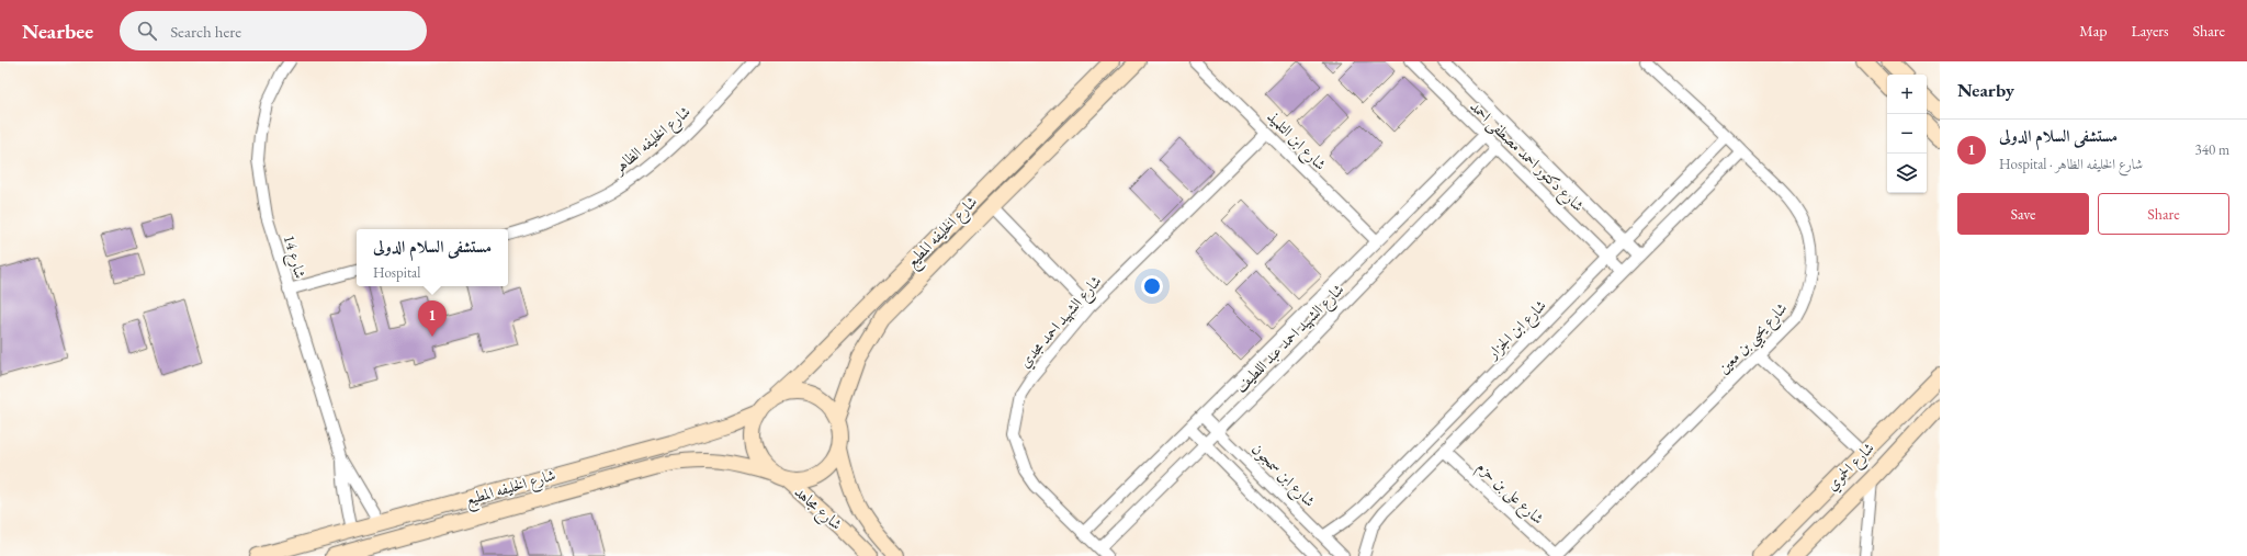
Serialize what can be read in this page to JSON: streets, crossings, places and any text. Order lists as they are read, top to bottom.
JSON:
{
  "streets": {
    "street": [
      "شارع الخليفه الظاهر",
      "شارع ابن التلميذ",
      "شارع دكتور احمد مصطفى احمد",
      "شارع الخليفه المطيع",
      "شارع 14",
      "شارع الشهيد احمد مجدي",
      "شارع ابن الجزار",
      "شارع الشهيد احمد عبد اللطيف",
      "شارع يحيي بن معين",
      "شارع الحموي",
      "شارع ابن سمجون",
      "شارع على بن حزم",
      "شارع مجاهد"
    ]
  },
  "crossings": [
    ["شارع ابن التلميذ", "شارع الشهيد احمد مجدي"],
    ["شارع ابن التلميذ", "شارع الشهيد احمد عبد اللطيف"],
    ["شارع دكتور احمد مصطفى احمد", "شارع ابن الجزار"],
    ["شارع دكتور احمد مصطفى احمد", "شارع الشهيد احمد عبد اللطيف"],
    ["شارع الخليفه المطيع", "شارع 14"],
    ["شارع الخليفه المطيع", "شارع مجاهد"],
    ["شارع الشهيد احمد مجدي", "شارع الشهيد احمد عبد اللطيف"],
    ["شارع ابن الجزار", "شارع يحيي بن معين"],
    ["شارع ابن الجزار", "شارع ابن سمجون"],
    ["شارع الشهيد احمد عبد اللطيف", "شارع ابن سمجون"],
    ["شارع يحيي بن معين", "شارع على بن حزم"]
  ],
  "page": {
    "header": "Nearbee",
    "search": "Search here",
    "nav": ["Map", "Layers", "Share"],
    "heading": "Nearby",
    "map_buttons": ["+", "−"],
    "list": [
      {
        "mark": "1",
        "name": "مستشفى السلام الدولى",
        "note": "Hospital · شارع الخليفه الظاهر",
        "value": "340 m"
      }
    ],
    "buttons": ["Save", "Share"],
    "popup": ["مستشفى السلام الدولى", "Hospital"],
    "pins": "1"
  }
}
